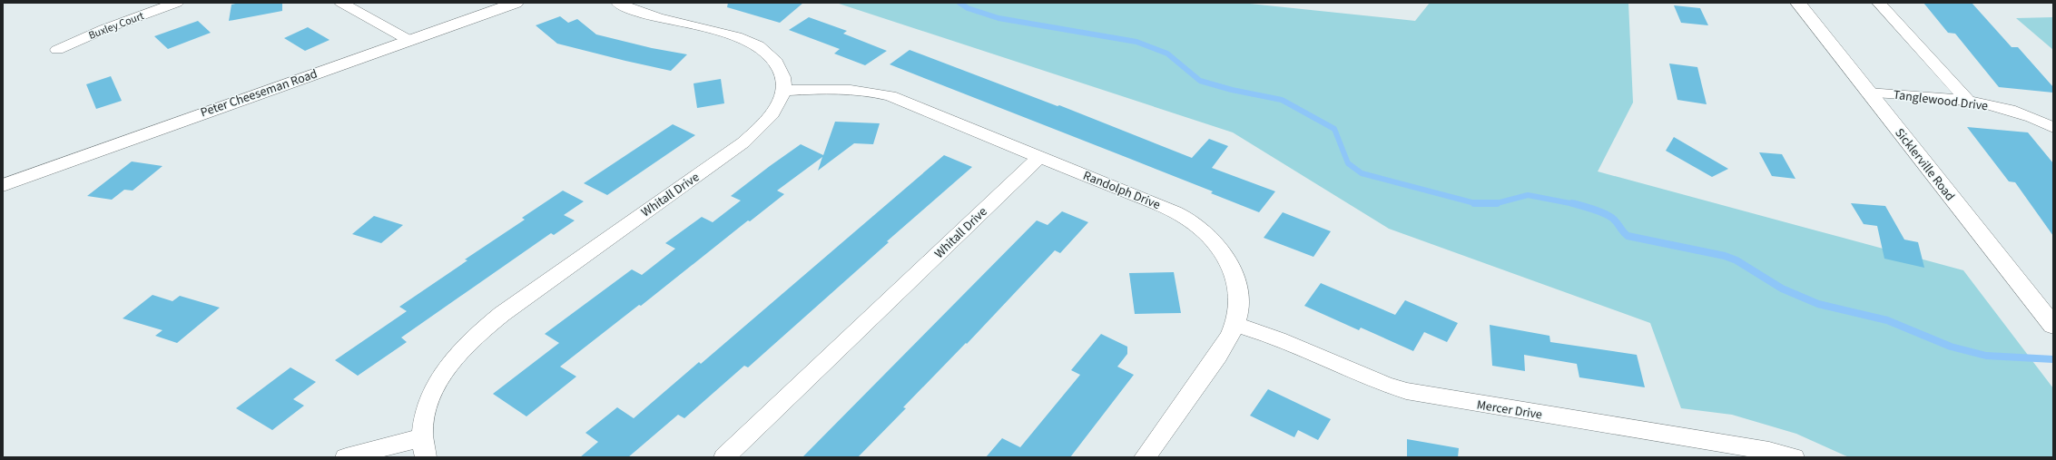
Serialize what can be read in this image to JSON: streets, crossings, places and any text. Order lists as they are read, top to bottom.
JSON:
{
  "streets": {
    "main road": ["Peter Cheeseman Road", "Sicklerville Road"],
    "street": [
      "Buxley Court",
      "Tanglewood Drive",
      "Randolph Drive",
      "Whitall Drive",
      "Mercer Drive"
    ]
  },
  "crossings": [
    ["Tanglewood Drive", "Sicklerville Road"],
    ["Randolph Drive", "Whitall Drive"],
    ["Randolph Drive", "Mercer Drive"]
  ]
}
